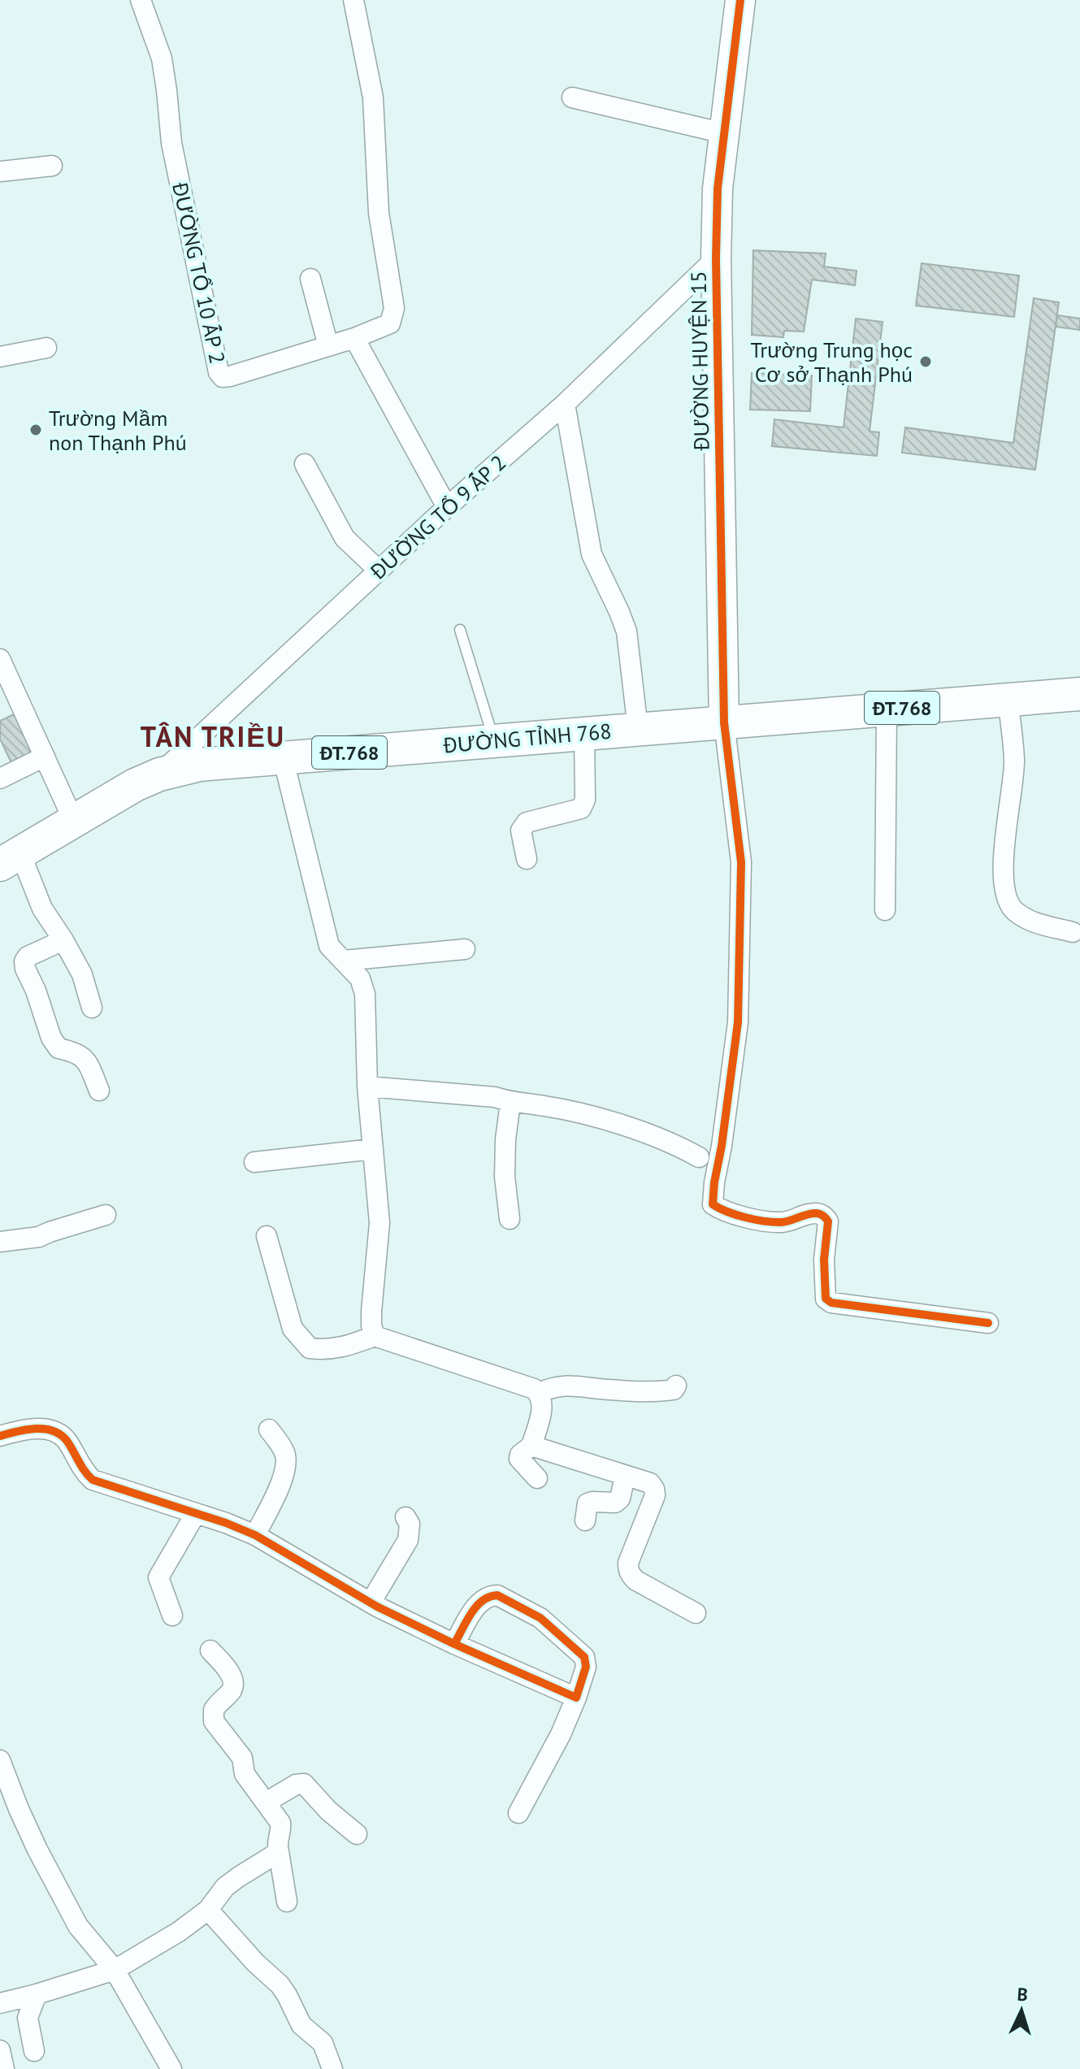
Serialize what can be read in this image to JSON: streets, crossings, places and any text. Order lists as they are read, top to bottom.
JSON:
{
  "streets": {
    "main road": ["ĐT.768", "ĐƯỜNG TỈNH 768"],
    "street": ["ĐƯỜNG TỔ 10 ẤP 2", "ĐƯỜNG HUYỆN 15", "ĐƯỜNG TỔ 9 ẤP 2"]
  },
  "crossings": [
    ["ĐƯỜNG HUYỆN 15", "ĐƯỜNG TỔ 9 ẤP 2"],
    ["ĐƯỜNG HUYỆN 15", "ĐƯỜNG TỈNH 768"],
    ["ĐƯỜNG TỔ 9 ẤP 2", "ĐƯỜNG TỈNH 768"]
  ],
  "districts": ["TÂN TRIỀU"],
  "places": ["Trường Trung học Cơ sở Thạnh Phú", "Trường Mầm non Thạnh Phú"],
  "north": "top"
}
